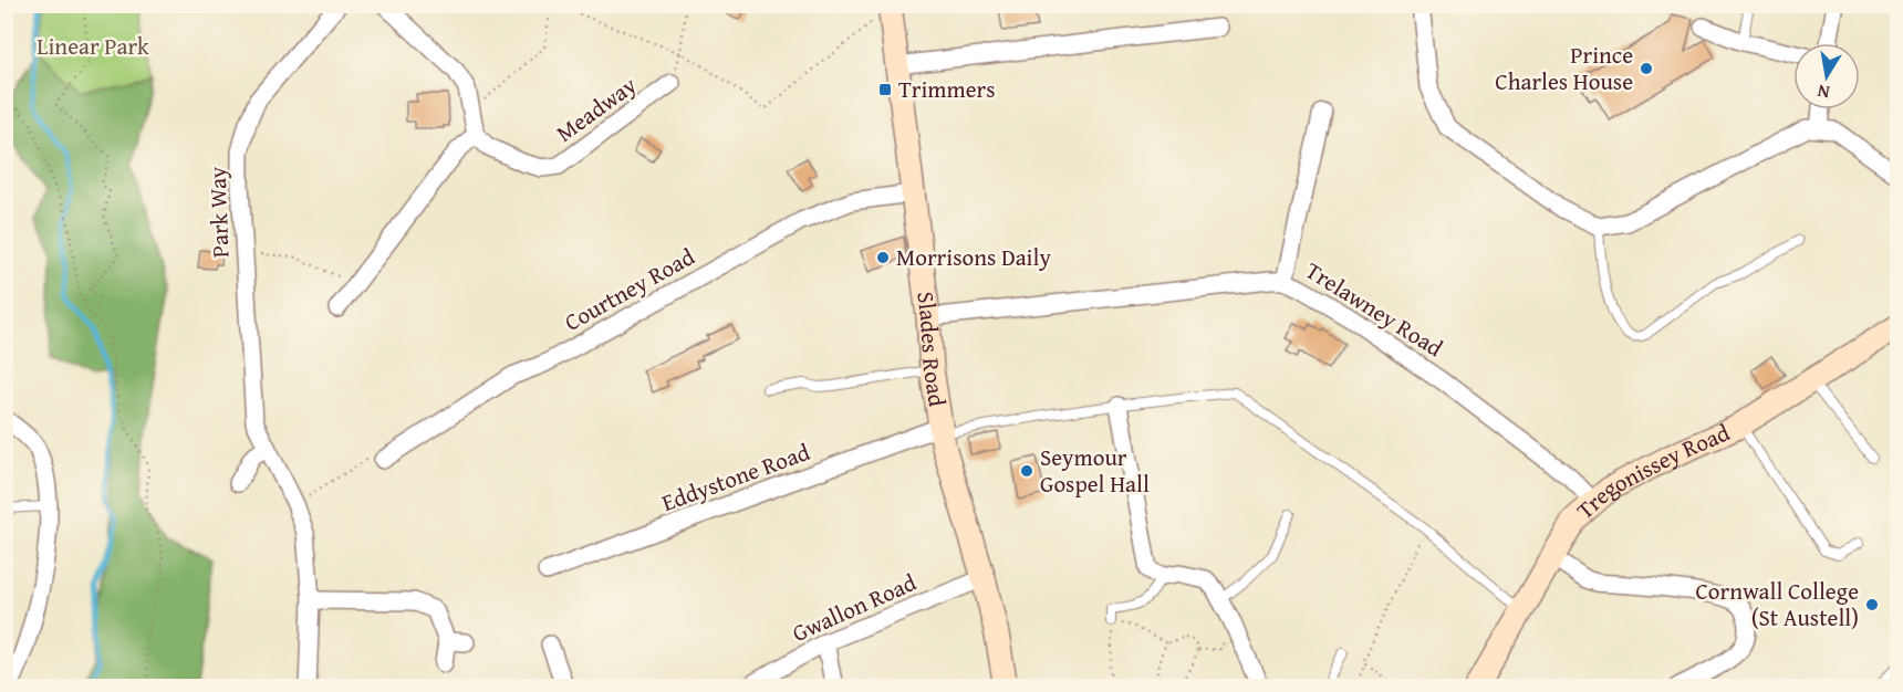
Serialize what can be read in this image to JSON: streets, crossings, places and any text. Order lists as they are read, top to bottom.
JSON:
{
  "streets": {
    "street": [
      "Meadway",
      "Park Way",
      "Courtney Road",
      "Trelawney Road",
      "Slades Road",
      "Tregonissey Road",
      "Eddystone Road",
      "Gwallon Road"
    ]
  },
  "crossings": [
    ["Courtney Road", "Slades Road"],
    ["Trelawney Road", "Slades Road"],
    ["Trelawney Road", "Tregonissey Road"],
    ["Slades Road", "Eddystone Road"],
    ["Slades Road", "Gwallon Road"]
  ],
  "parks": ["Linear Park"],
  "places": {
    "other": [
      "Prince Charles House",
      "Morrisons Daily",
      "Seymour Gospel Hall",
      "Cornwall College (St Austell)"
    ],
    "transit": ["Trimmers"]
  },
  "north": "bottom"
}
